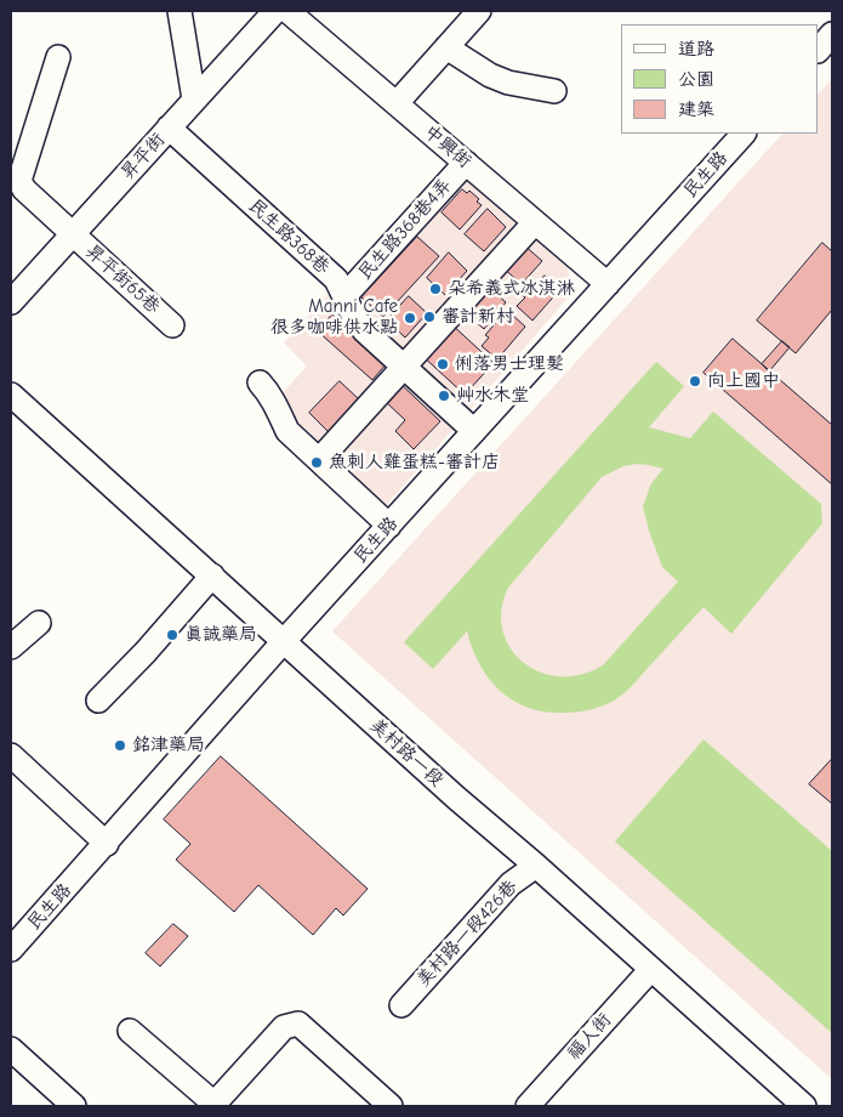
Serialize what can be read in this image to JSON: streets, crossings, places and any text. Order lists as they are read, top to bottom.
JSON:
{
  "streets": {
    "street": [
      "中興街",
      "昇平街",
      "民生路",
      "民生路368巷4弄",
      "民生路368巷",
      "昇平街65巷",
      "美村路一段",
      "美村路一段426巷",
      "福人街"
    ]
  },
  "crossings": [
    ["中興街", "民生路"],
    ["中興街", "民生路368巷4弄"],
    ["昇平街", "民生路368巷"],
    ["昇平街", "昇平街65巷"],
    ["民生路", "民生路368巷"],
    ["民生路", "美村路一段"],
    ["民生路368巷4弄", "民生路368巷"],
    ["美村路一段", "美村路一段426巷"],
    ["美村路一段", "福人街"]
  ],
  "places": [
    "朵希義式冰淇淋",
    "審計新村",
    "Manni Cafe 很多咖啡供水點",
    "俐落男士理髮",
    "向上國中",
    "艸水木堂",
    "魚刺人雞蛋糕-審計店",
    "真誠藥局",
    "銘津藥局"
  ],
  "legend": ["道路", "公園", "建築"]
}
